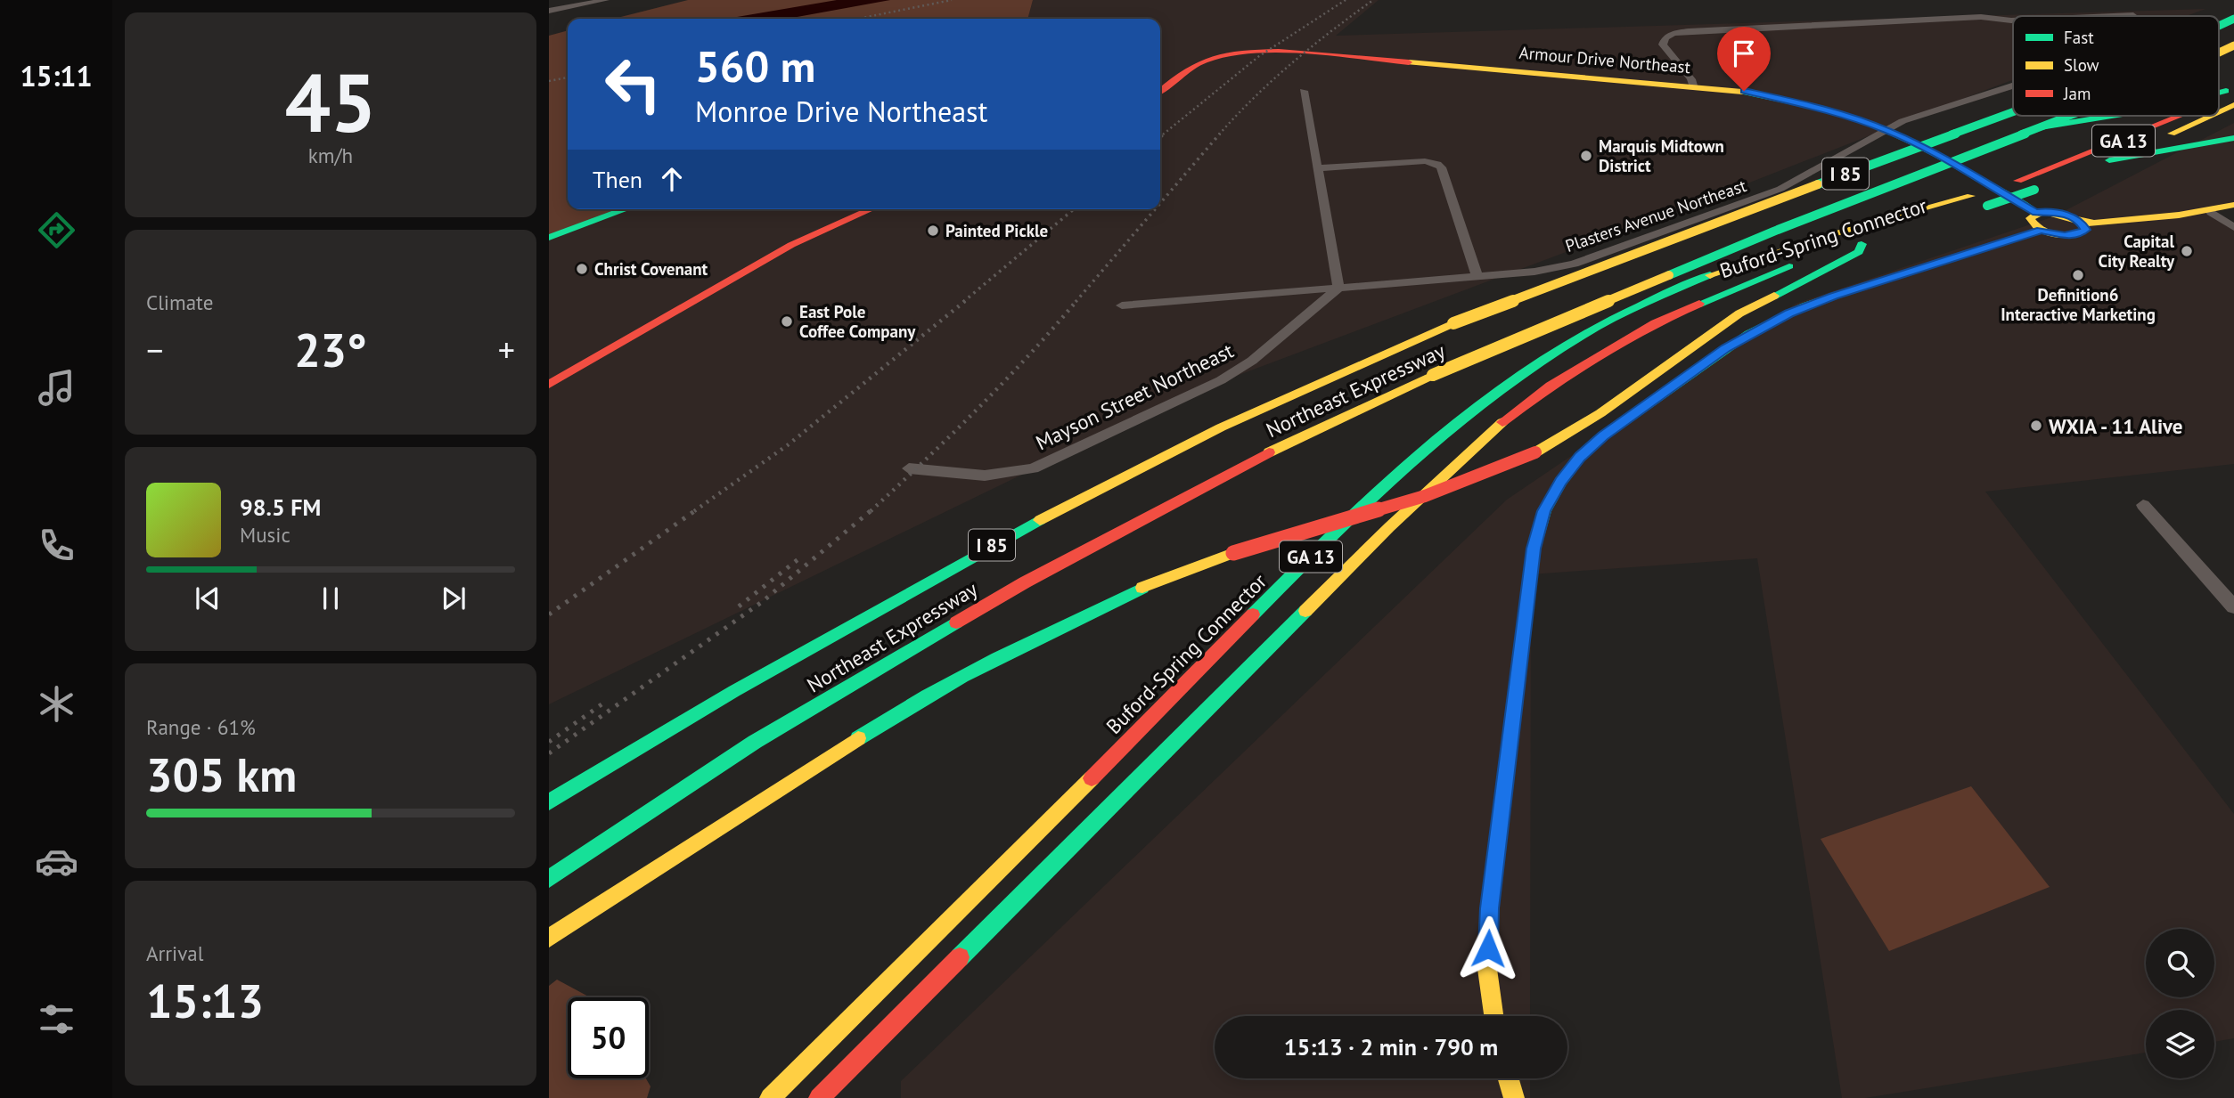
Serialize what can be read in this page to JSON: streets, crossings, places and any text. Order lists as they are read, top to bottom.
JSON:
{
  "streets": {
    "main road": [
      "Armour Drive Northeast",
      "GA 13",
      "I 85",
      "Buford-Spring Connector",
      "Northeast Expressway"
    ],
    "street": ["Plasters Avenue Northeast", "Mayson Street Northeast"]
  },
  "crossings": [
    ["Armour Drive Northeast", "Plasters Avenue Northeast"],
    ["Plasters Avenue Northeast", "Mayson Street Northeast"]
  ],
  "places": [
    "Marquis Midtown District",
    "Painted Pickle",
    "Capital City Realty",
    "Christ Covenant",
    "Definition6 Interactive Marketing",
    "East Pole Coffee Company",
    "WXIA - 11 Alive"
  ],
  "legend": ["Fast", "Slow", "Jam"],
  "page": {
    "tabs": "15:11",
    "tile": [
      ["45", "km/h"],
      "Climate",
      ["Range · 61%", "305 km"],
      ["Arrival", "15:13"]
    ],
    "turn": ["560 m", "Monroe Drive Northeast"],
    "then": "Then",
    "heat": ["−", "23°", "+"],
    "song": ["98.5 FM", "Music"],
    "limit": "50",
    "trip": "15:13 · 2 min · 790 m"
  }
}
